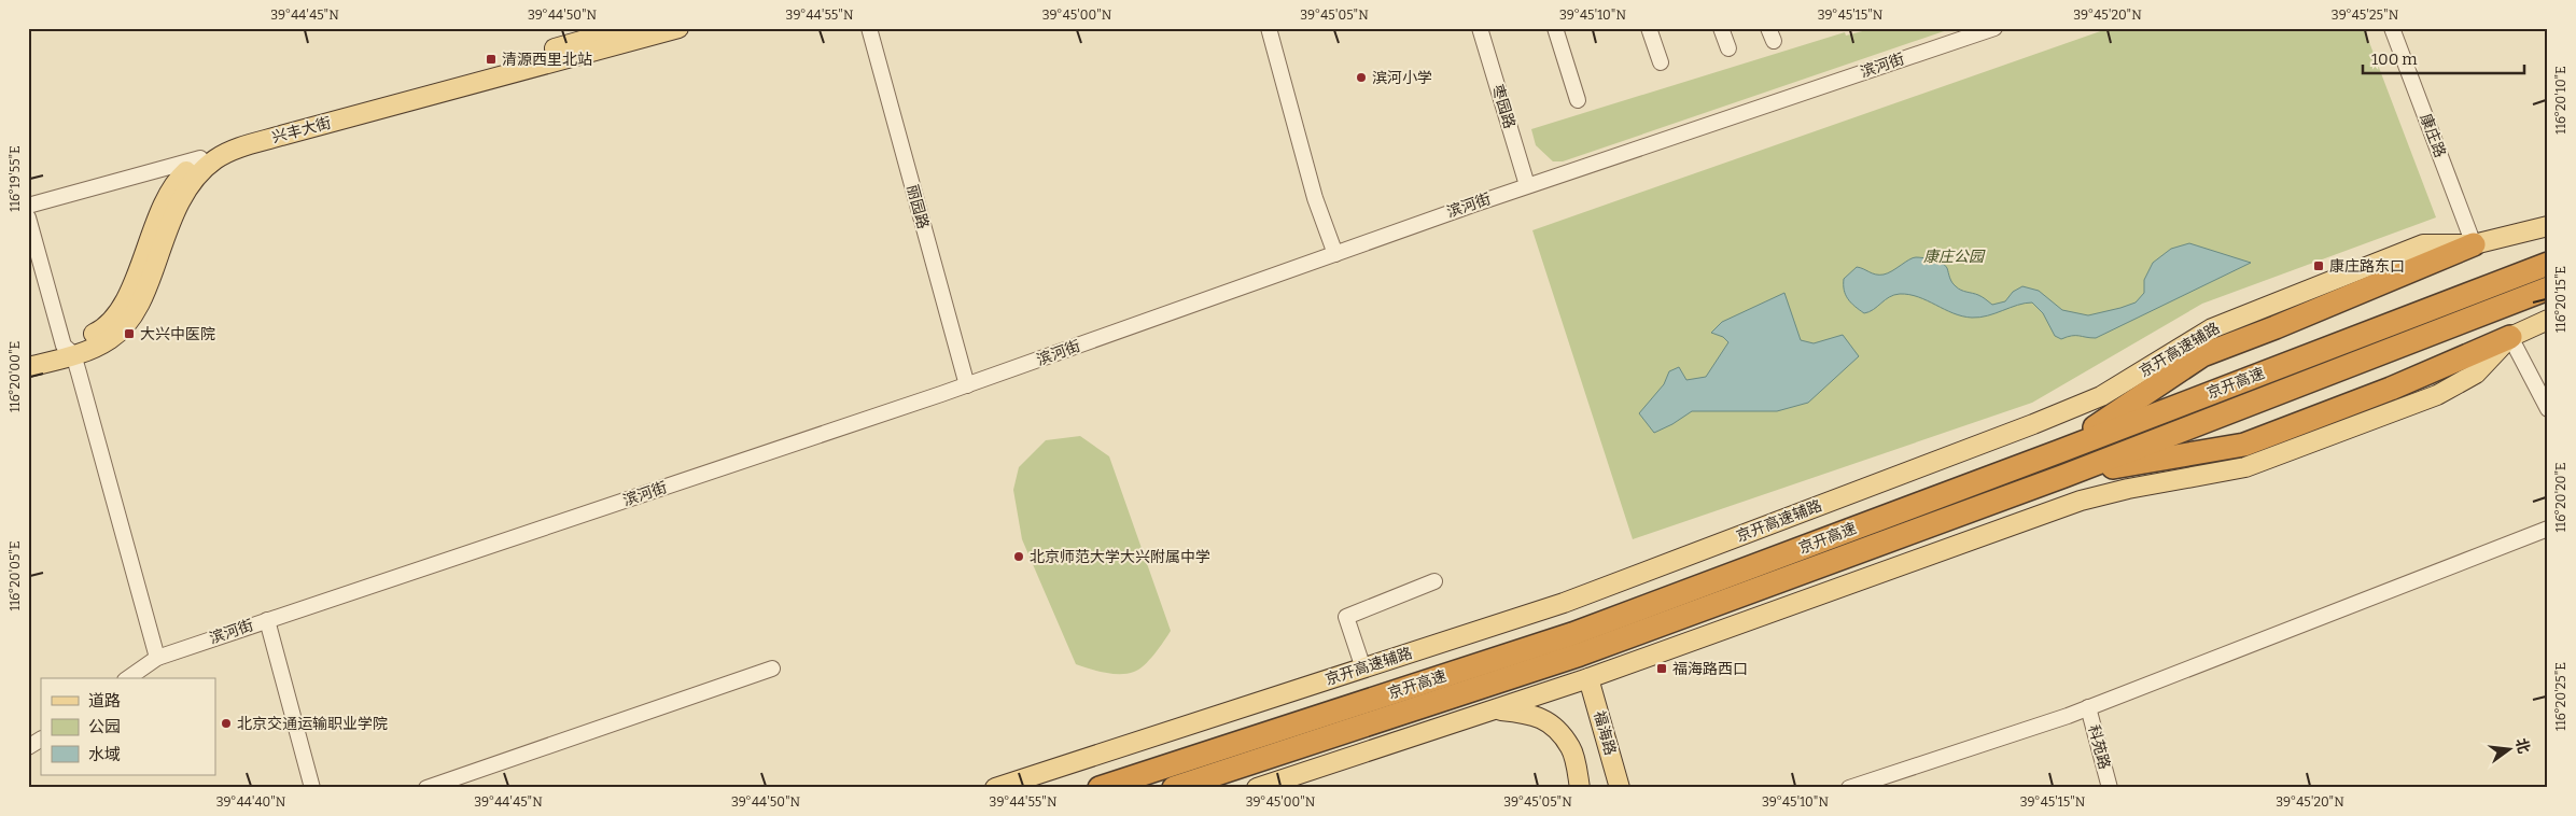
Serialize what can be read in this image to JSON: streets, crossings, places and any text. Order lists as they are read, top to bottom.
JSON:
{
  "streets": {
    "highway": ["京开高速"],
    "main road": ["兴丰大街", "京开高速辅路", "福海路"],
    "street": [
      "滨河街",
      "枣园路",
      "康庄路",
      "丽园路",
      "科苑路"
    ]
  },
  "crossings": [
    ["滨河街", "枣园路"],
    ["滨河街", "丽园路"],
    ["康庄路", "京开高速辅路"]
  ],
  "parks": ["康庄公园"],
  "places": {
    "transit": [
      "清源西里北站",
      "康庄路东口",
      "大兴中医院",
      "福海路西口"
    ],
    "other": ["滨河小学", "北京师范大学大兴附属中学", "北京交通运输职业学院"]
  },
  "legend": ["道路", "公园", "水域"],
  "scale_bar": "100 m",
  "north": "right",
  "coordinates": [
    "39°44'45\"N",
    "39°44'50\"N",
    "39°44'55\"N",
    "39°45'00\"N",
    "39°45'05\"N",
    "39°45'10\"N",
    "39°45'15\"N",
    "39°45'20\"N",
    "39°45'25\"N",
    "116°20'10\"E",
    "116°19'55\"E",
    "116°20'15\"E",
    "116°20'00\"E",
    "116°20'20\"E",
    "116°20'05\"E",
    "116°20'25\"E",
    "39°44'40\"N"
  ]
}
